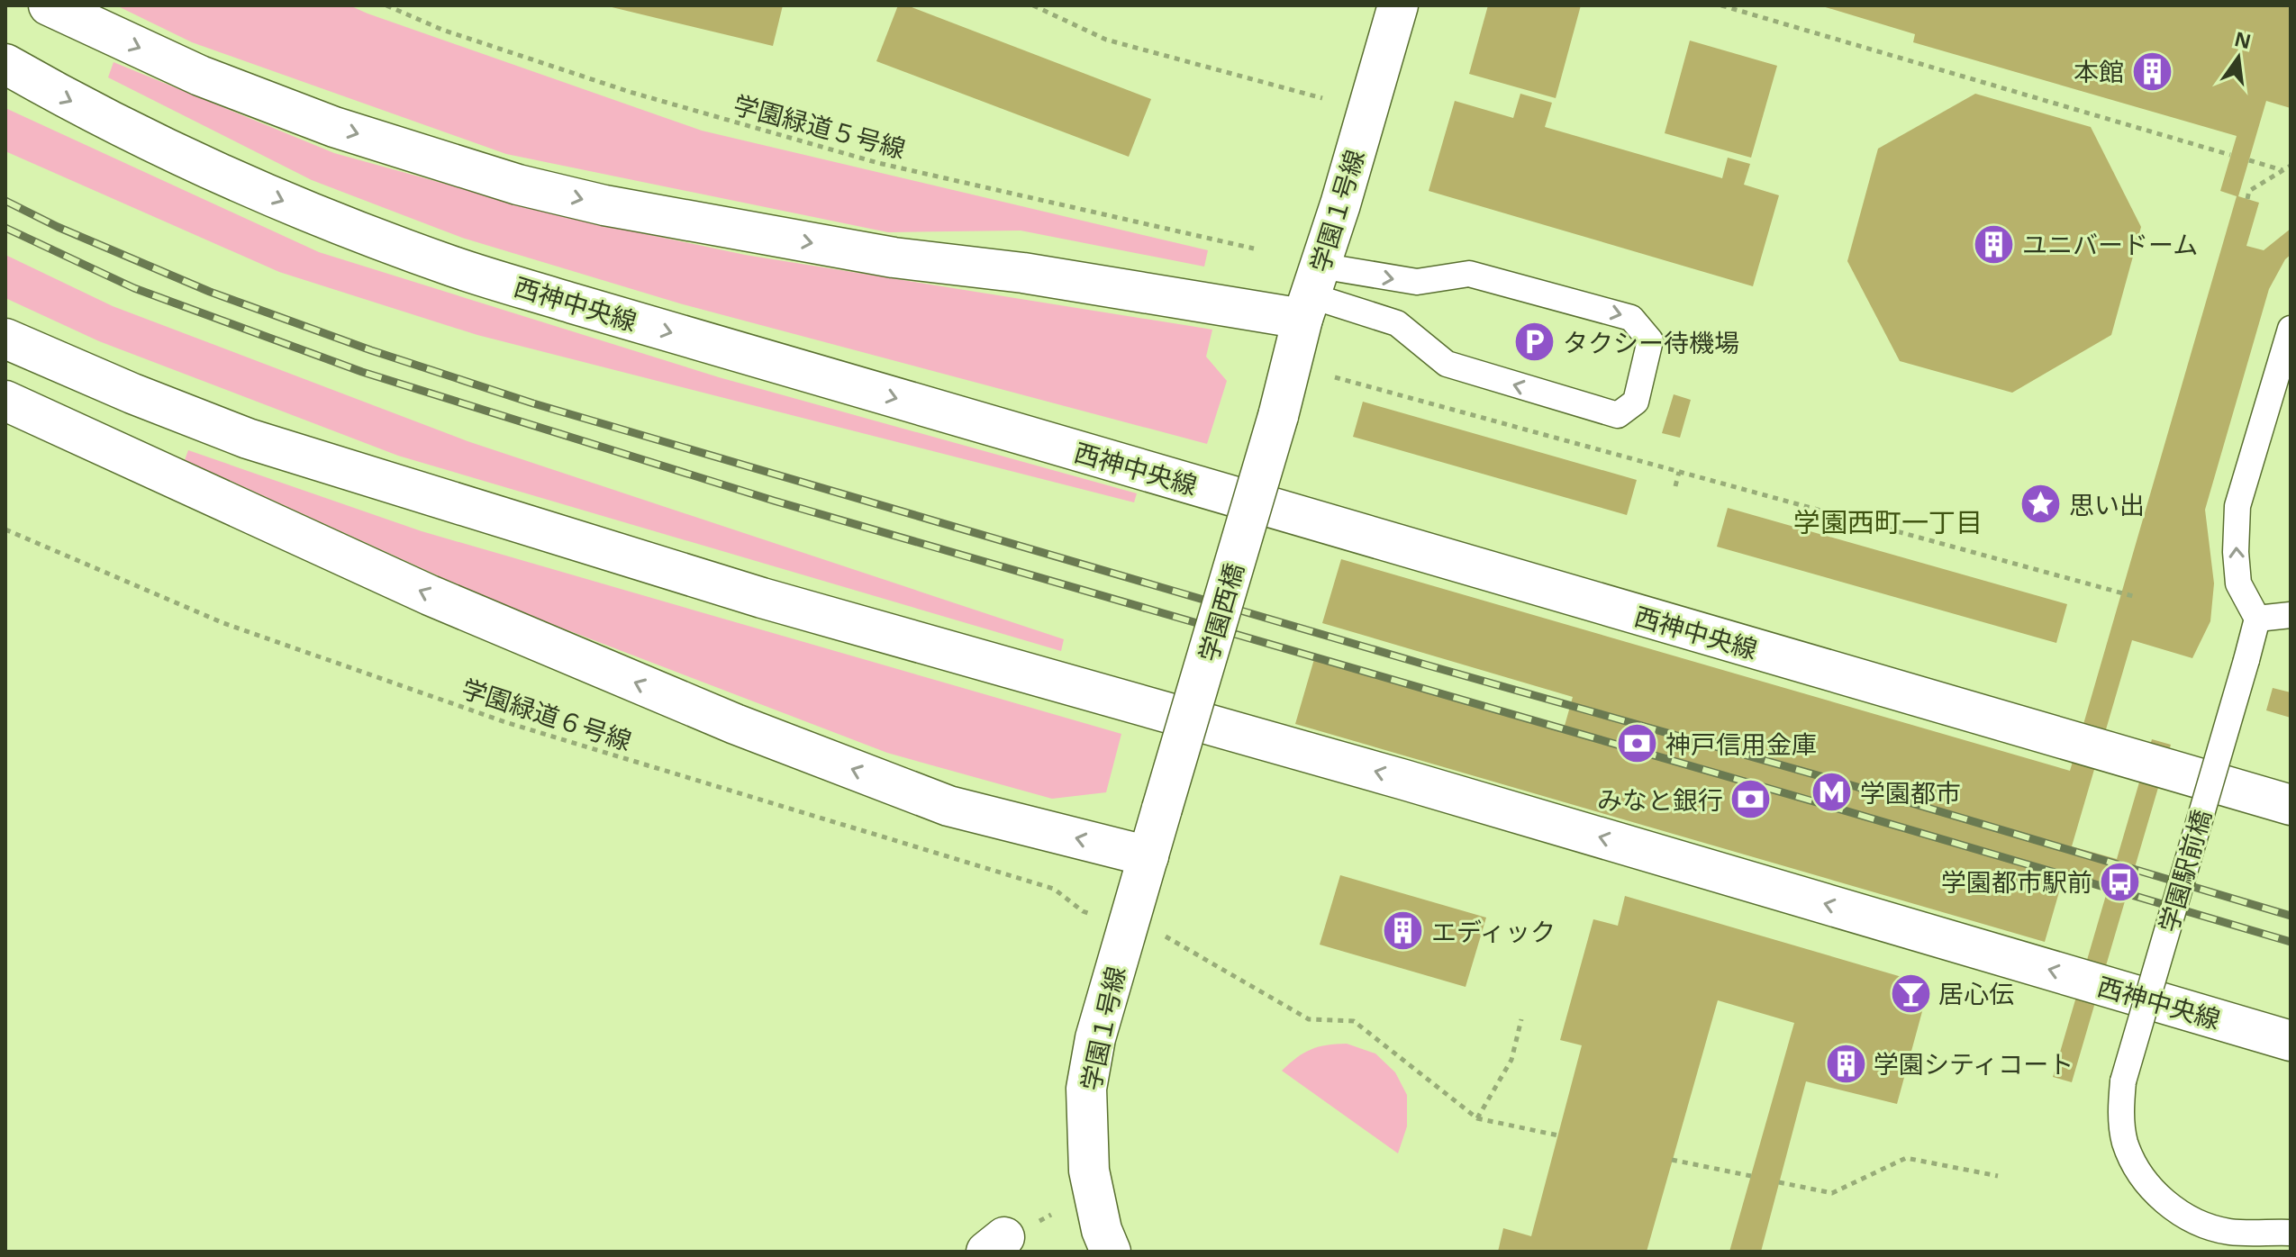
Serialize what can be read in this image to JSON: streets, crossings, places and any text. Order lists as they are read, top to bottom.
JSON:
{
  "streets": {
    "street": ["学園１号線", "西神中央線", "学園西橋"],
    "lane": ["学園駅前橋"],
    "path": ["学園緑道５号線", "学園緑道６号線"]
  },
  "crossings": [
    ["学園１号線", "学園西橋"]
  ],
  "districts": ["学園西町一丁目"],
  "places": {
    "building": [
      "本館",
      "ユニバードーム",
      "エディック",
      "学園シティコート"
    ],
    "parking": ["タクシー待機場"],
    "place": ["思い出"],
    "bank": ["神戸信用金庫", "みなと銀行"],
    "metro station": ["学園都市"],
    "bus stop": ["学園都市駅前"],
    "bar": ["居心伝"]
  },
  "north": "top"
}
